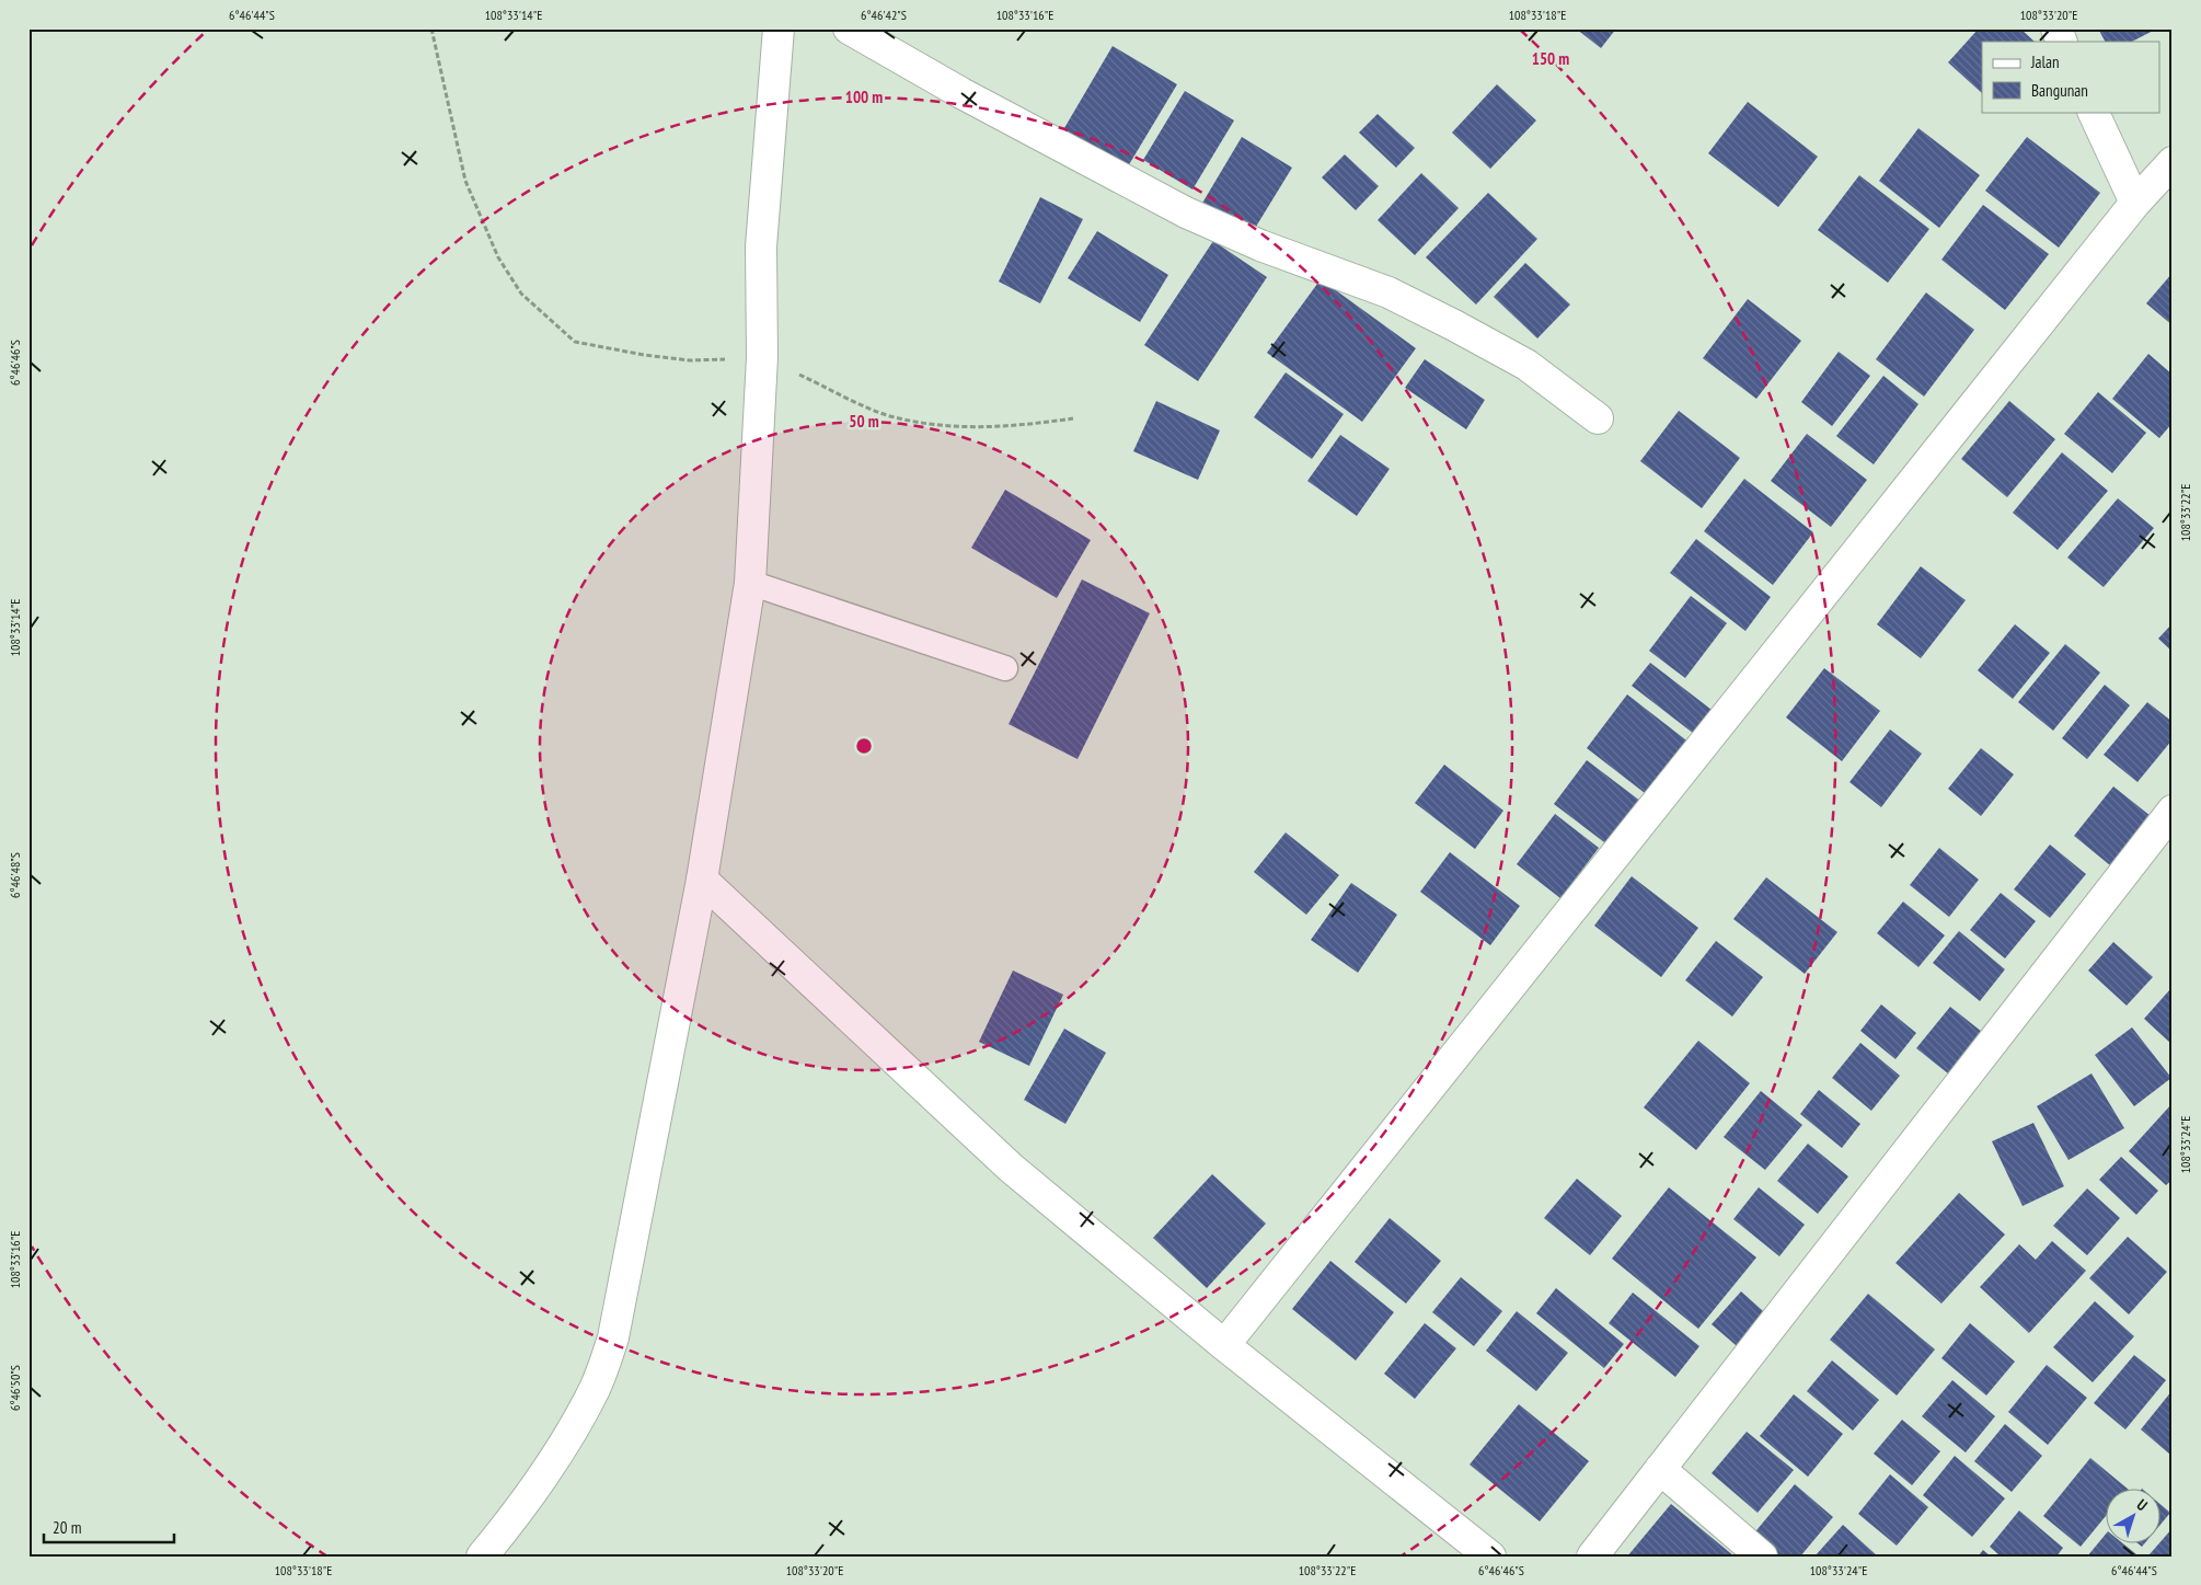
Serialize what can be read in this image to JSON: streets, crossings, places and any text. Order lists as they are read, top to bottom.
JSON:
{
  "legend": ["Jalan", "Bangunan"],
  "scale_bar": "20 m",
  "north": "top right",
  "coordinates": [
    "6°46'44\"S",
    "108°33'14\"E",
    "6°46'42\"S",
    "108°33'16\"E",
    "108°33'18\"E",
    "108°33'20\"E",
    "6°46'46\"S",
    "108°33'22\"E",
    "6°46'48\"S",
    "108°33'24\"E",
    "6°46'50\"S"
  ],
  "rings": ["150 m", "100 m", "50 m"]
}
